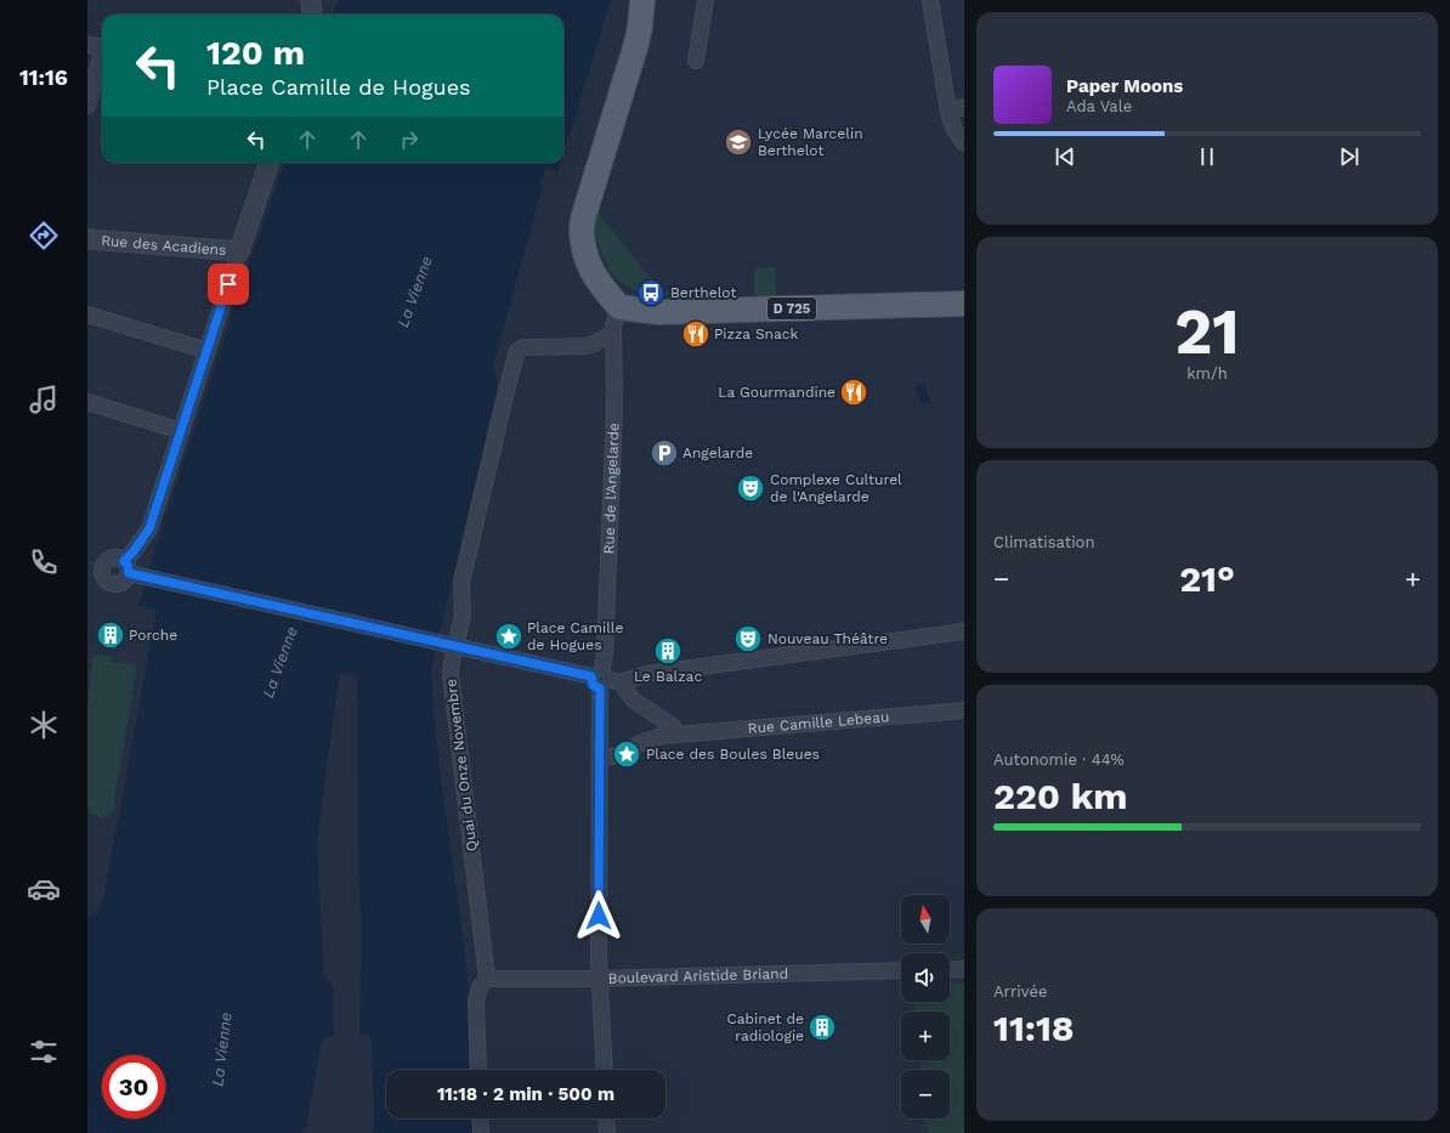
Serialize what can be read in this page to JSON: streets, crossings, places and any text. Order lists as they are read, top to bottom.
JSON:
{
  "streets": {
    "main road": ["D 725"],
    "street": [
      "Rue des Acadiens",
      "Rue de l'Angelarde",
      "Rue Camille Lebeau",
      "Quai du Onze Novembre",
      "Boulevard Aristide Briand"
    ]
  },
  "crossings": [
    ["D 725", "Rue de l'Angelarde"],
    ["Rue de l'Angelarde", "Quai du Onze Novembre"],
    ["Rue de l'Angelarde", "Boulevard Aristide Briand"],
    ["Quai du Onze Novembre", "Boulevard Aristide Briand"]
  ],
  "water": ["La Vienne"],
  "places": {
    "school or university": ["Lycée Marcelin Berthelot"],
    "bus stop": ["Berthelot"],
    "restaurant": ["Pizza Snack", "La Gourmandine"],
    "parking": ["Angelarde"],
    "theatre": ["Complexe Culturel de l'Angelarde", "Nouveau Théâtre"],
    "building": ["Porche", "Le Balzac", "Cabinet de radiologie"],
    "place": ["Place Camille de Hogues", "Place des Boules Bleues"]
  },
  "north": "top",
  "page": {
    "tabs": "11:16",
    "turn": ["120 m", "Place Camille de Hogues"],
    "song": ["Paper Moons", "Ada Vale"],
    "tile": [
      ["21", "km/h"],
      "Climatisation",
      ["Autonomie · 44%", "220 km"],
      ["Arrivée", "11:18"]
    ],
    "heat": ["−", "21°", "+"],
    "map_buttons": ["+", "−"],
    "limit": "30",
    "trip": "11:18 · 2 min · 500 m"
  }
}
